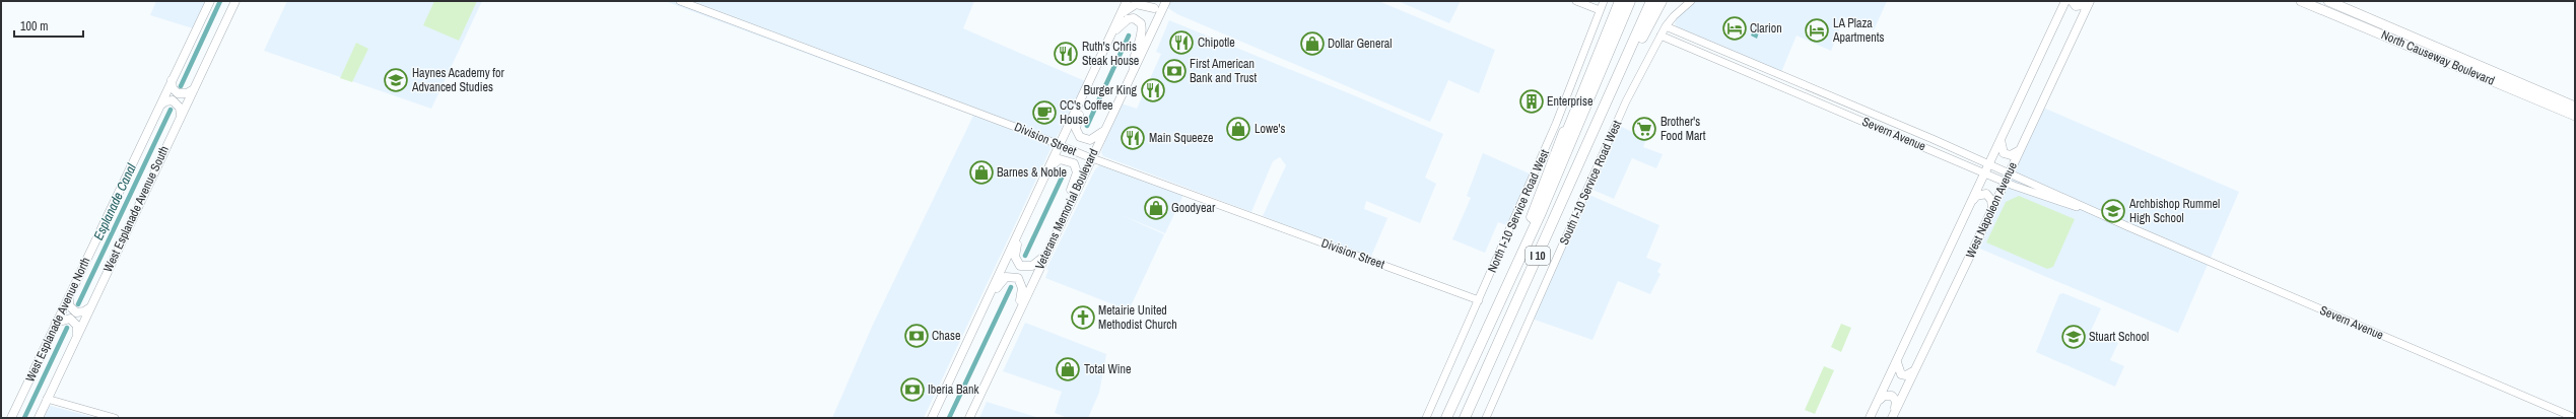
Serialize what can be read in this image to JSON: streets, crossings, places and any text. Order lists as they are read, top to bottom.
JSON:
{
  "streets": {
    "highway": ["North Causeway Boulevard", "I 10"],
    "main road": [
      "West Esplanade Avenue South",
      "Veterans Memorial Boulevard",
      "West Napoleon Avenue",
      "West Esplanade Avenue North"
    ],
    "street": [
      "Severn Avenue",
      "Division Street",
      "South I-10 Service Road West",
      "North I-10 Service Road West"
    ]
  },
  "crossings": [
    ["Severn Avenue", "South I-10 Service Road West"],
    ["Severn Avenue", "West Napoleon Avenue"],
    ["Division Street", "Veterans Memorial Boulevard"],
    ["Division Street", "North I-10 Service Road West"]
  ],
  "water": ["Esplanade Canal"],
  "places": {
    "hotel": ["Clarion", "LA Plaza Apartments"],
    "restaurant": [
      "Chipotle",
      "Ruth's Chris Steak House",
      "Burger King",
      "Main Squeeze"
    ],
    "shop": [
      "Dollar General",
      "Lowe's",
      "Barnes & Noble",
      "Goodyear",
      "Total Wine"
    ],
    "bank": ["First American Bank and Trust", "Chase", "Iberia Bank"],
    "school or university": ["Haynes Academy for Advanced Studies", "Archbishop Rummel High School", "Stuart School"],
    "building": ["Enterprise"],
    "cafe": ["CC's Coffee House"],
    "supermarket": ["Brother's Food Mart"],
    "church": ["Metairie United Methodist Church"]
  },
  "scale_bar": "100 m"
}
